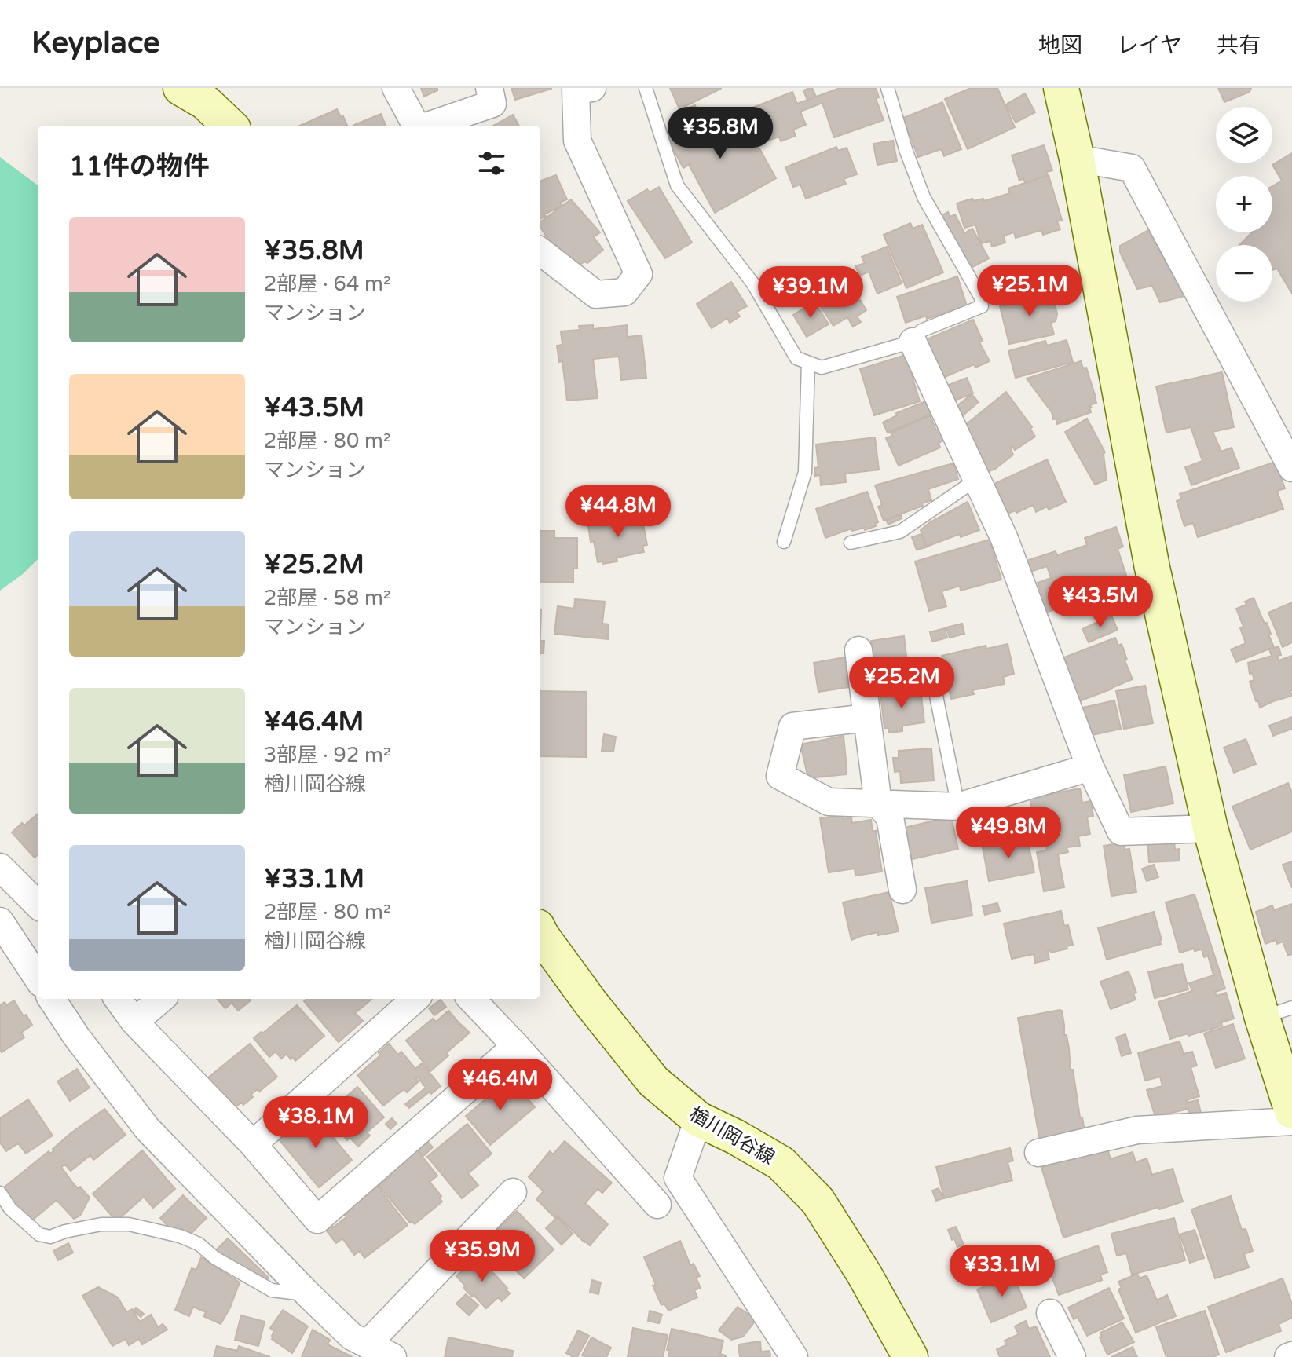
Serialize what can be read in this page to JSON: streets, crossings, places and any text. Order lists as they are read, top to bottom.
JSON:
{
  "streets": {
    "street": ["楢川岡谷線"]
  },
  "page": {
    "header": "Keyplace",
    "nav": ["地図", "レイヤ", "共有"],
    "map_buttons": ["+", "−"],
    "price": [
      "¥35.8M",
      "¥25.1M",
      "¥39.1M",
      "¥44.8M",
      "¥43.5M",
      "¥25.2M",
      "¥49.8M",
      "¥46.4M",
      "¥38.1M",
      "¥35.9M",
      "¥33.1M"
    ],
    "heading": "11件の物件",
    "list": [
      {
        "name": "¥35.8M",
        "note": "2部屋 · 64 m² · マンション"
      },
      {
        "name": "¥43.5M",
        "note": "2部屋 · 80 m² · マンション"
      },
      {
        "name": "¥25.2M",
        "note": "2部屋 · 58 m² · マンション"
      },
      {
        "name": "¥46.4M",
        "note": "3部屋 · 92 m² · 楢川岡谷線"
      },
      {
        "name": "¥33.1M",
        "note": "2部屋 · 80 m² · 楢川岡谷線"
      }
    ]
  }
}
